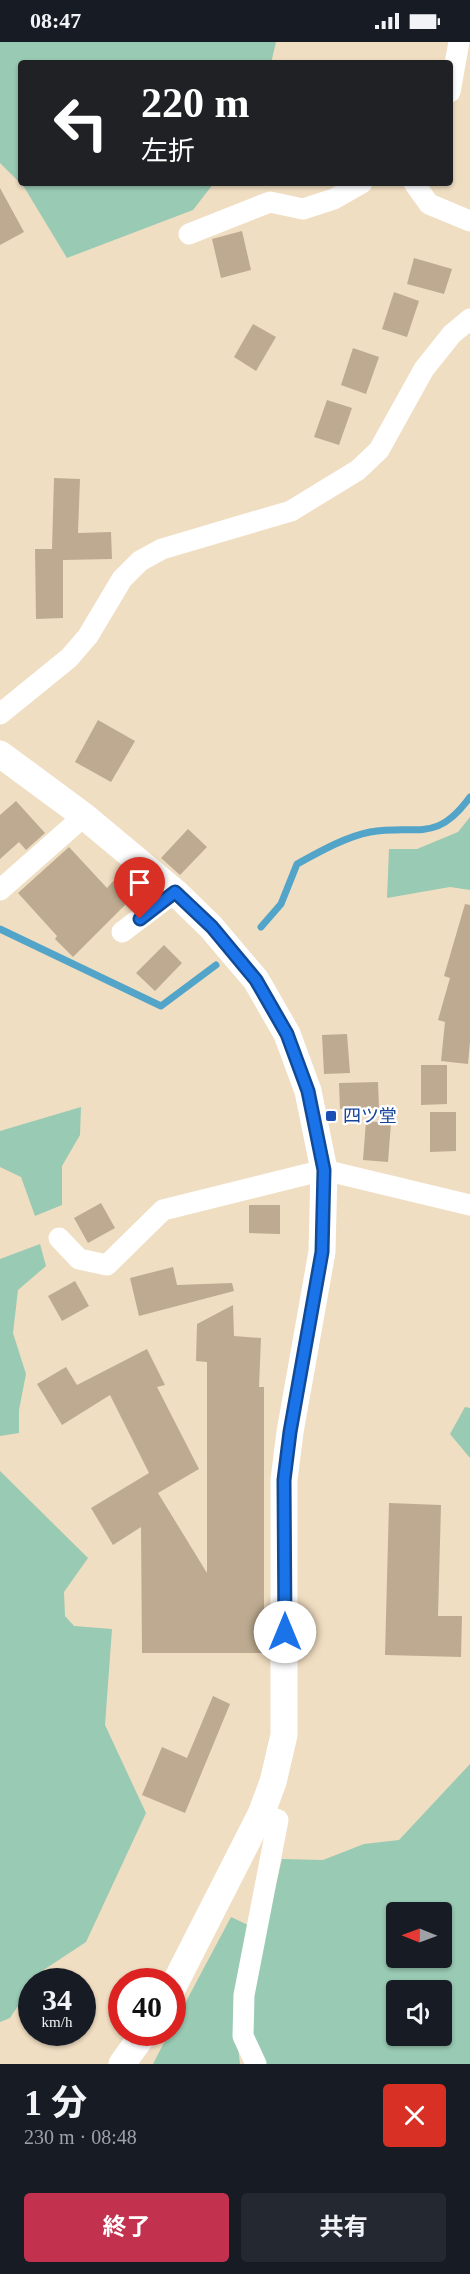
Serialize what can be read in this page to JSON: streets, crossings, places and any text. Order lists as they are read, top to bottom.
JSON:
{
  "places": {
    "transit": ["四ツ堂"]
  },
  "north": "left",
  "page": {
    "status": "08:47",
    "turn": ["220 m", "左折"],
    "speed": "34 km/h",
    "limit": "40",
    "heading": ["1 分", "230 m · 08:48"],
    "buttons": ["終了", "共有"]
  }
}
